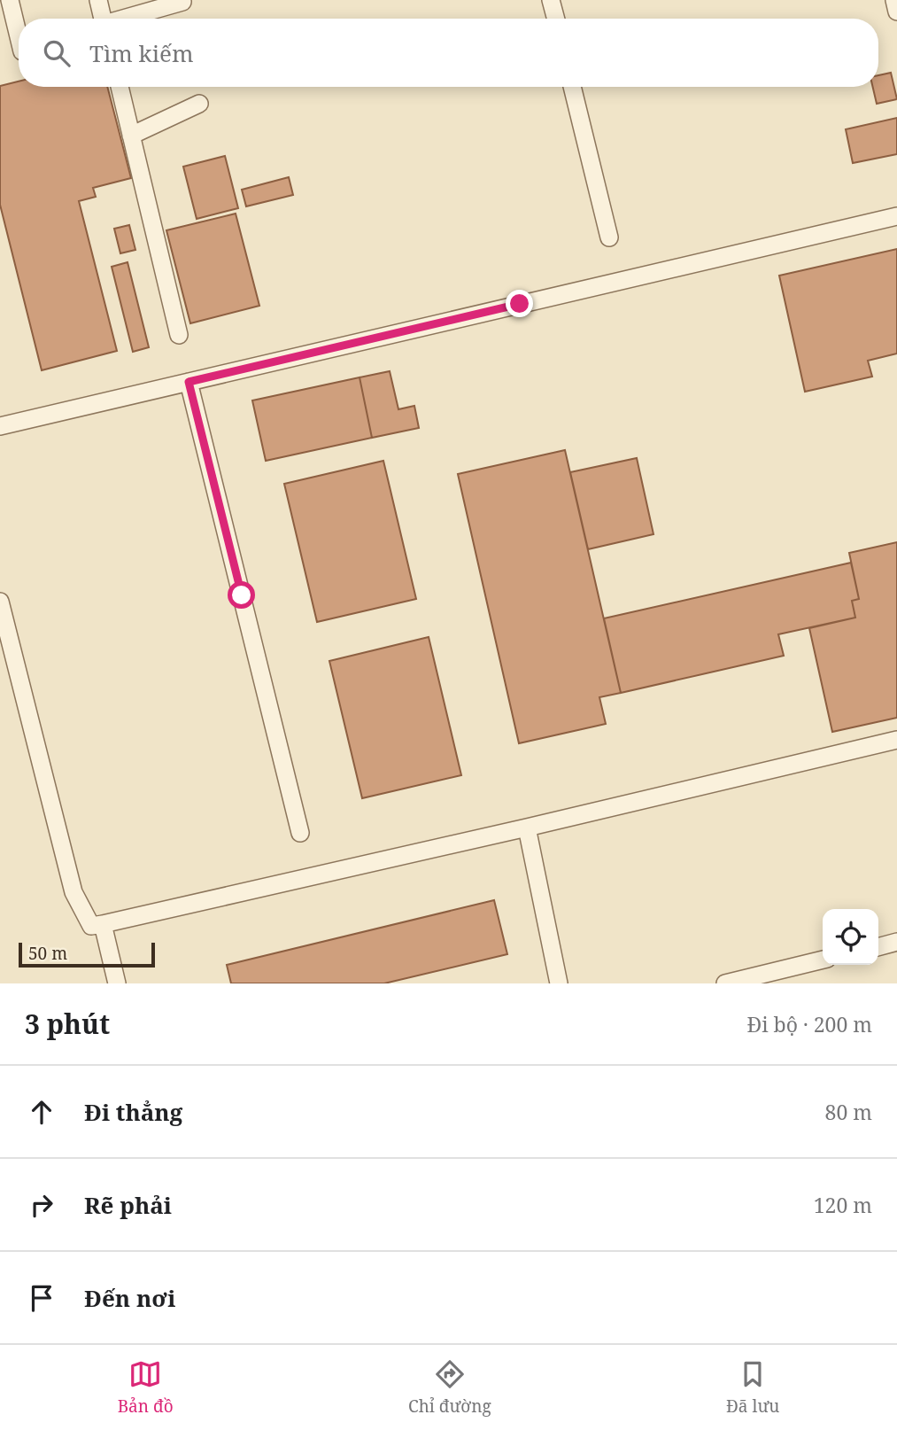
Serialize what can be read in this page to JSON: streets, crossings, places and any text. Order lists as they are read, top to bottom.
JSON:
{
  "scale_bar": "50 m",
  "page": {
    "search": "Tìm kiếm",
    "scale": "50 m",
    "heading": ["3 phút", "Đi bộ · 200 m"],
    "list": [
      ["Đi thẳng", "80 m"],
      ["Rẽ phải", "120 m"],
      "Đến nơi"
    ],
    "nav": ["Bản đồ", "Chỉ đường", "Đã lưu"]
  }
}
